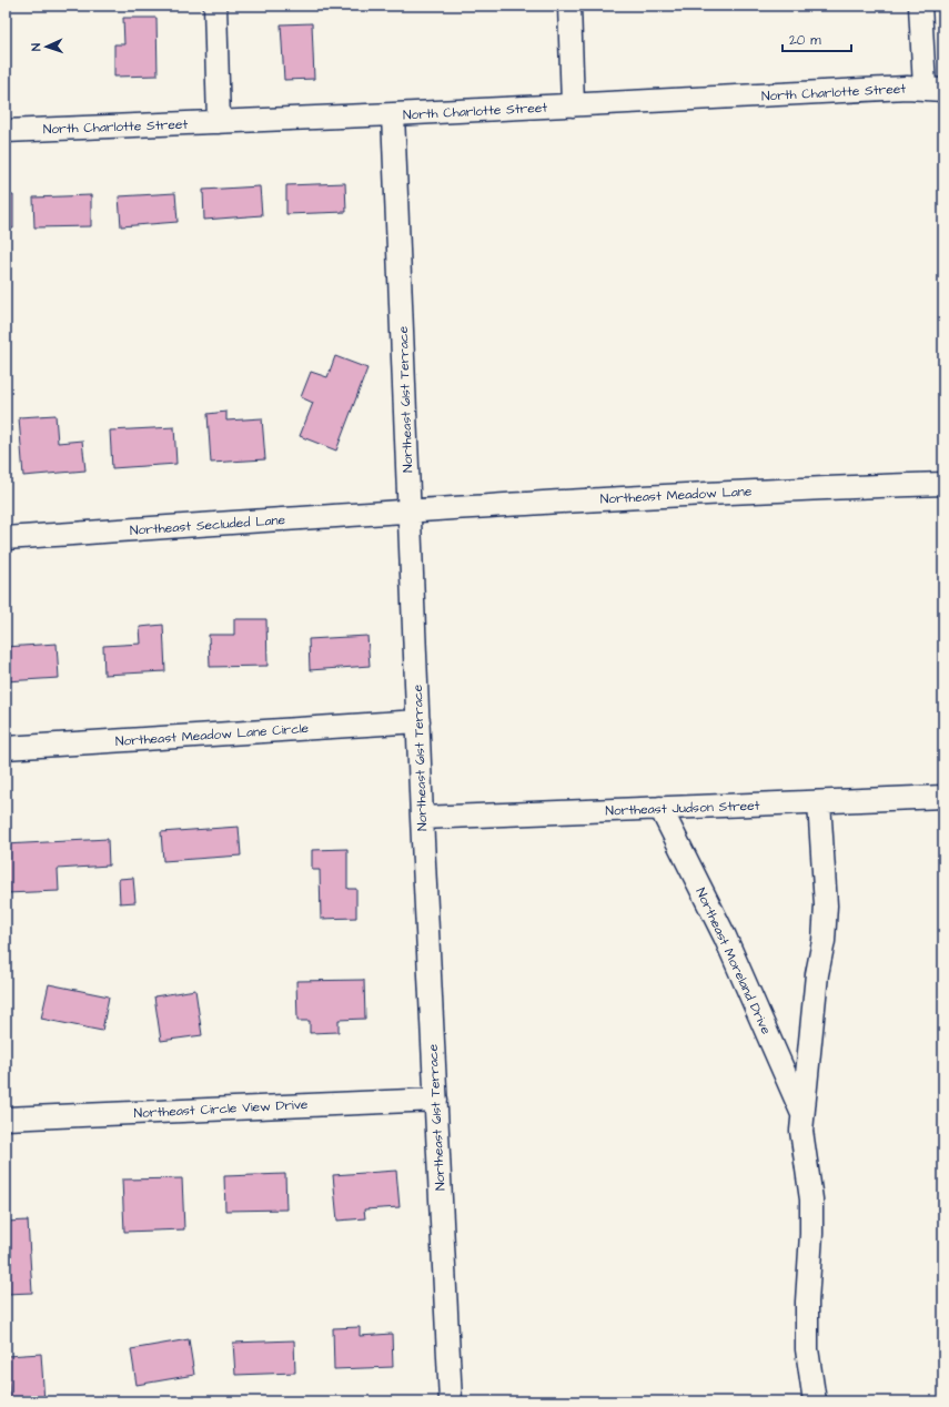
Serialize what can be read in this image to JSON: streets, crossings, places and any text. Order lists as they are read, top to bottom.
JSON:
{
  "streets": {
    "street": [
      "North Charlotte Street",
      "Northeast 61st Terrace",
      "Northeast Meadow Lane",
      "Northeast Secluded Lane",
      "Northeast Meadow Lane Circle",
      "Northeast Judson Street",
      "Northeast Moreland Drive",
      "Northeast Circle View Drive"
    ]
  },
  "crossings": [
    ["North Charlotte Street", "Northeast 61st Terrace"],
    ["Northeast 61st Terrace", "Northeast Meadow Lane"],
    ["Northeast 61st Terrace", "Northeast Secluded Lane"],
    ["Northeast 61st Terrace", "Northeast Meadow Lane Circle"],
    ["Northeast 61st Terrace", "Northeast Judson Street"],
    ["Northeast 61st Terrace", "Northeast Circle View Drive"],
    ["Northeast Meadow Lane", "Northeast Secluded Lane"],
    ["Northeast Judson Street", "Northeast Moreland Drive"]
  ],
  "scale_bar": "20 m",
  "north": "left"
}
